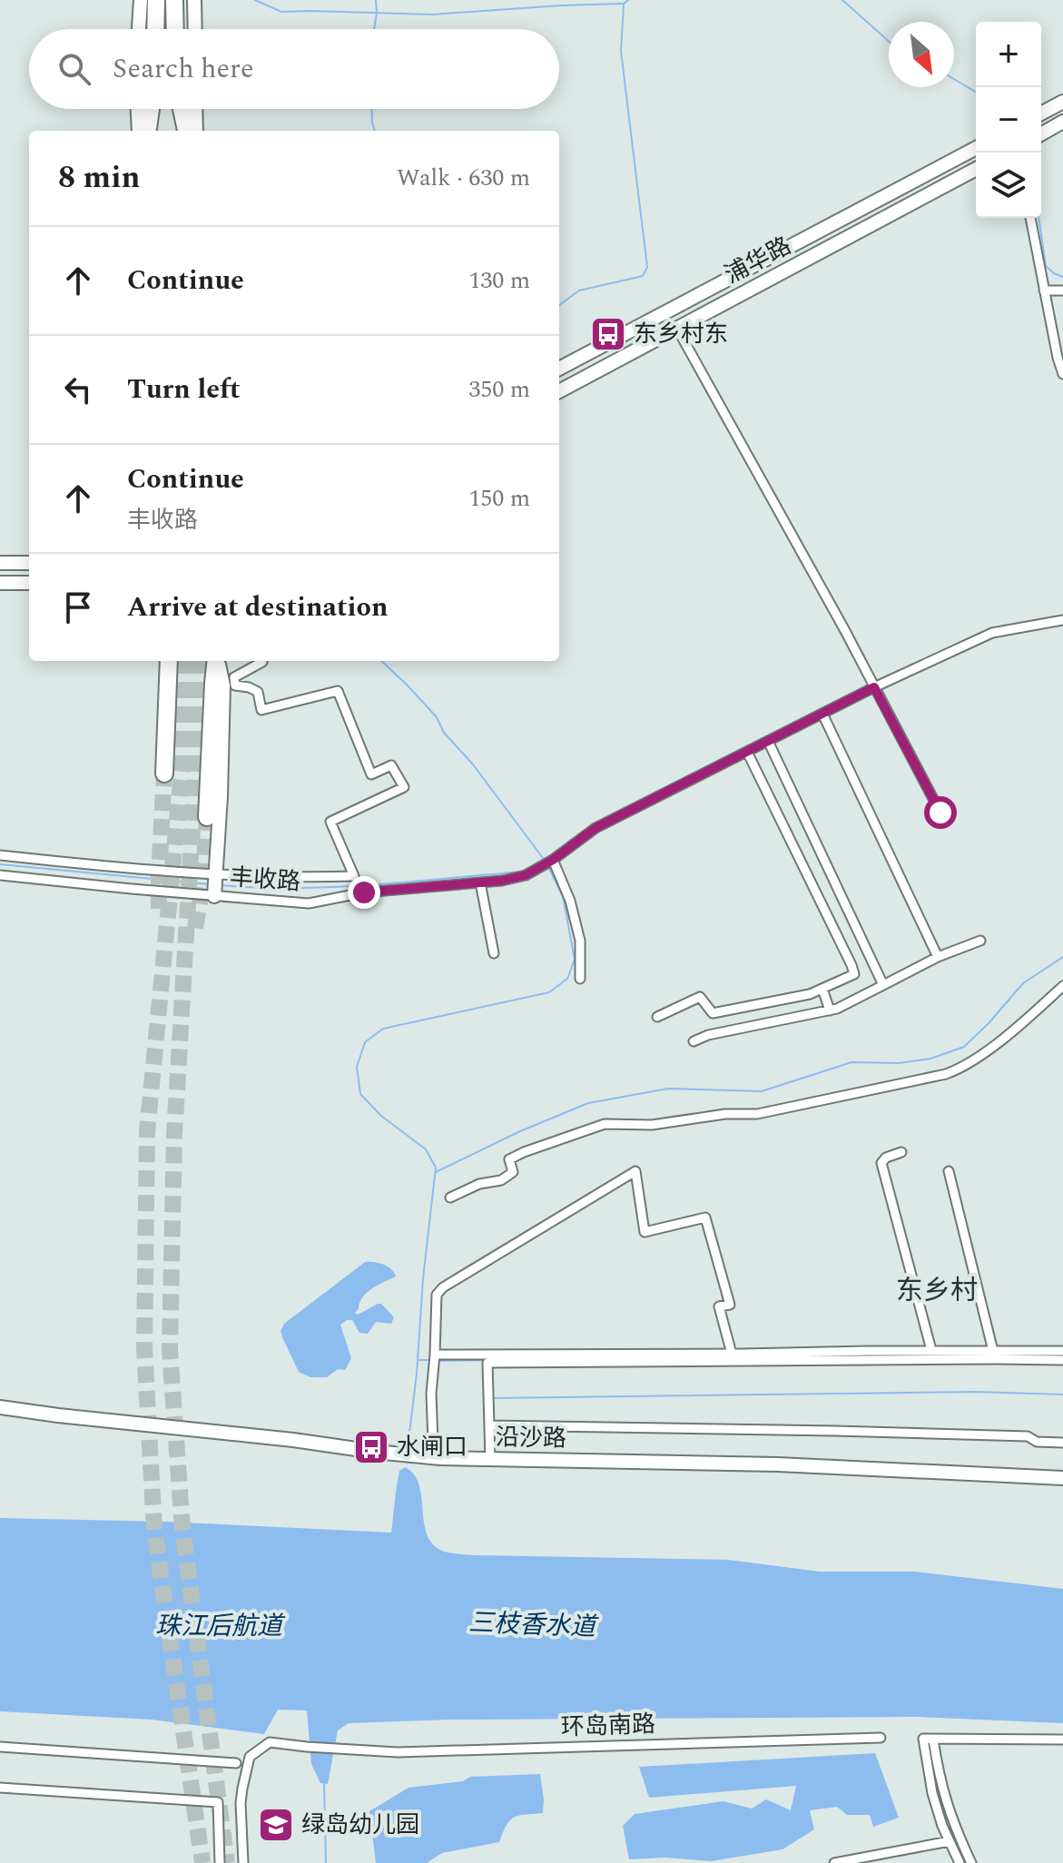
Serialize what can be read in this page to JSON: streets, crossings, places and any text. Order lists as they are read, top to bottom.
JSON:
{
  "streets": {
    "street": [
      "浦华路",
      "丰收路",
      "沿沙路",
      "环岛南路"
    ]
  },
  "districts": ["东乡村"],
  "water": ["三枝香水道", "珠江后航道"],
  "places": {
    "bus stop": ["东乡村东", "水闸口"],
    "school or university": ["绿岛幼儿园"]
  },
  "north": "bottom right",
  "page": {
    "map_buttons": ["+", "−"],
    "search": "Search here",
    "heading": ["8 min", "Walk · 630 m"],
    "list": [
      ["Continue", "130 m"],
      ["Turn left", "350 m"],
      ["Continue", "丰收路", "150 m"],
      "Arrive at destination"
    ]
  }
}
